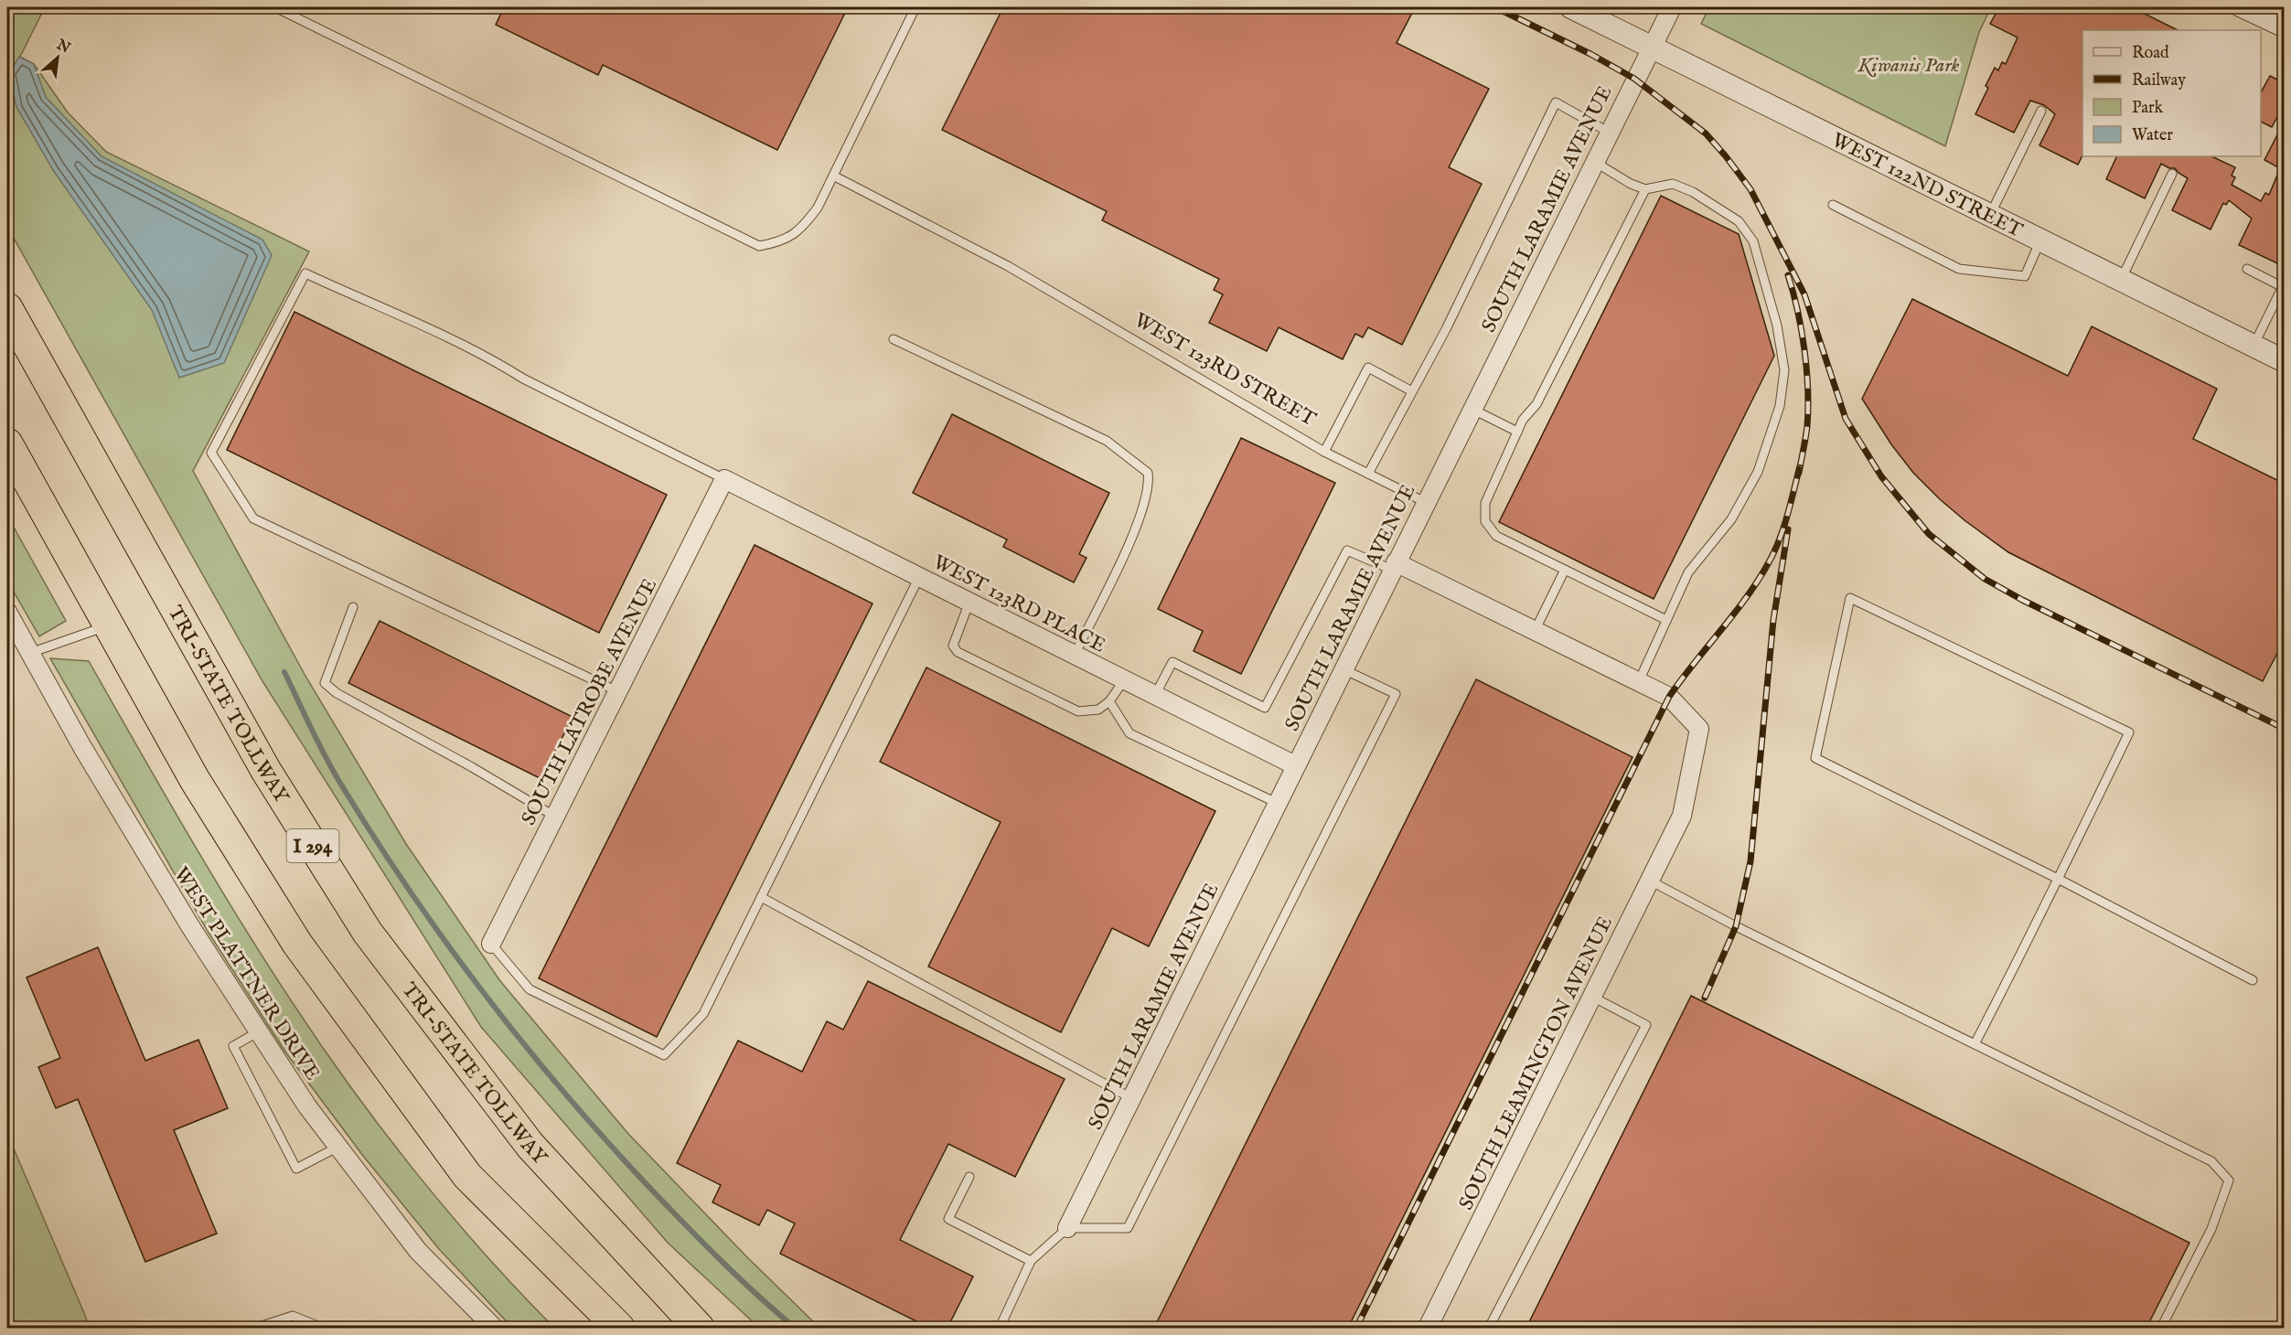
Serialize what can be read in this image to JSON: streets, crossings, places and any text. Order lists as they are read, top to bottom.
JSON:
{
  "streets": {
    "highway": ["TRI-STATE TOLLWAY", "I 294"],
    "street": [
      "WEST 122ND STREET",
      "SOUTH LARAMIE AVENUE",
      "WEST 123RD PLACE",
      "SOUTH LATROBE AVENUE",
      "WEST PLATTNER DRIVE",
      "SOUTH LEAMINGTON AVENUE"
    ],
    "lane": ["WEST 123RD STREET"]
  },
  "crossings": [
    ["WEST 122ND STREET", "SOUTH LARAMIE AVENUE"],
    ["SOUTH LARAMIE AVENUE", "WEST 123RD STREET"],
    ["SOUTH LARAMIE AVENUE", "WEST 123RD PLACE"],
    ["WEST 123RD PLACE", "SOUTH LATROBE AVENUE"]
  ],
  "parks": ["Kiwanis Park"],
  "legend": [
    "Road",
    "Railway",
    "Park",
    "Water"
  ],
  "north": "top right"
}
